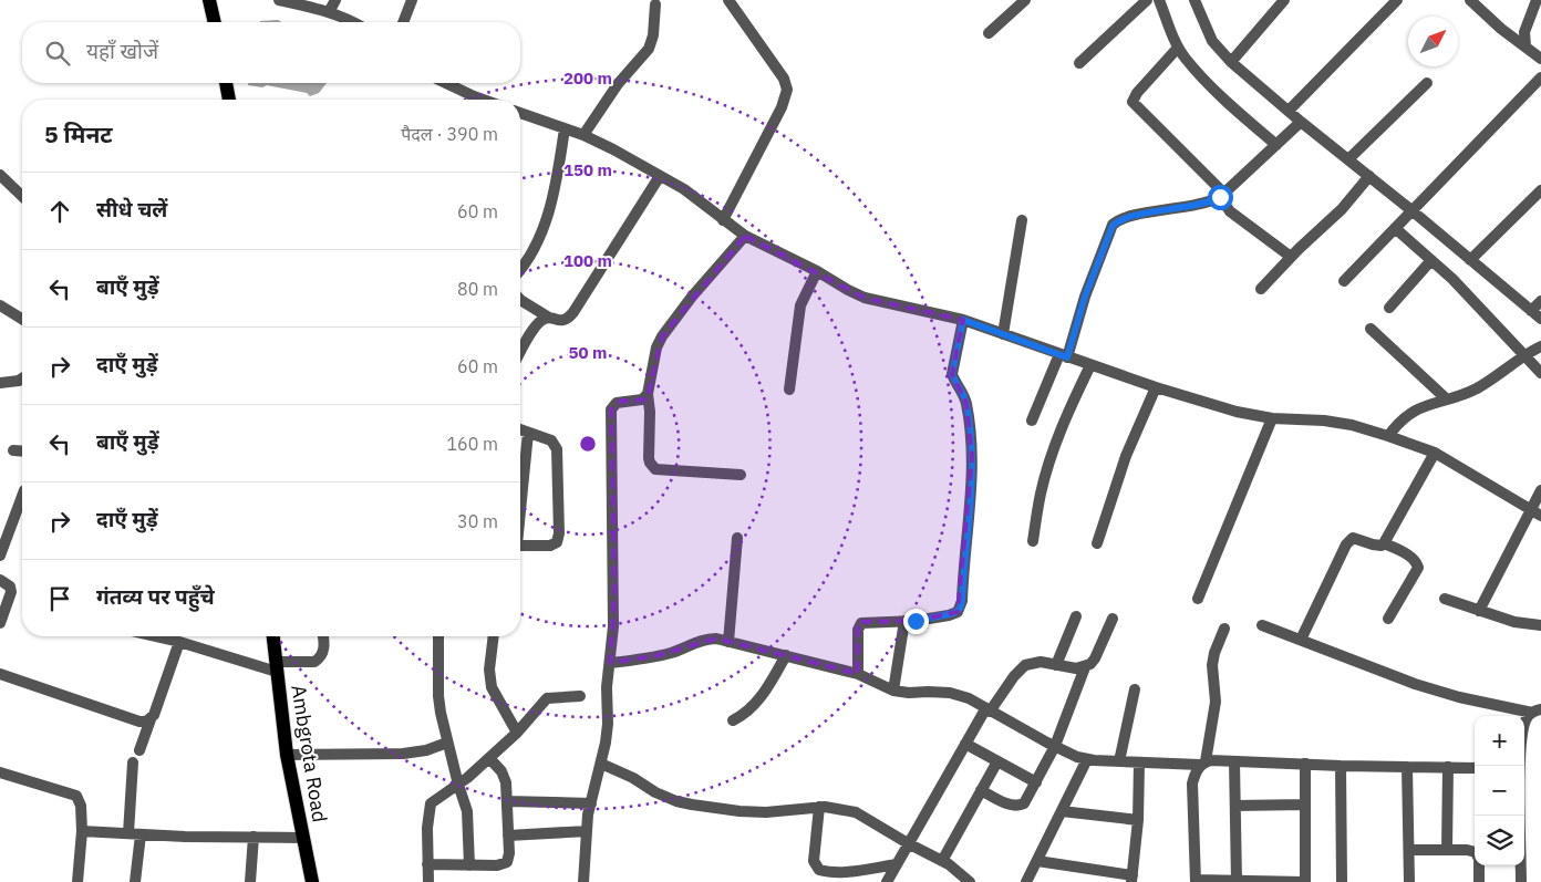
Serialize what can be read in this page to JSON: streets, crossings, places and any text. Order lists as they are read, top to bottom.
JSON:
{
  "streets": {
    "main road": ["Ambgrota Road"]
  },
  "north": "top right",
  "page": {
    "search": "यहाँ खोजें",
    "heading": ["5 मिनट", "पैदल · 390 m"],
    "list": [
      ["सीधे चलें", "60 m"],
      ["बाएँ मुड़ें", "80 m"],
      ["दाएँ मुड़ें", "60 m"],
      ["बाएँ मुड़ें", "160 m"],
      ["दाएँ मुड़ें", "30 m"],
      "गंतव्य पर पहुँचे"
    ],
    "map_buttons": ["+", "−"]
  },
  "rings": [
    "200 m",
    "150 m",
    "100 m",
    "50 m"
  ]
}
